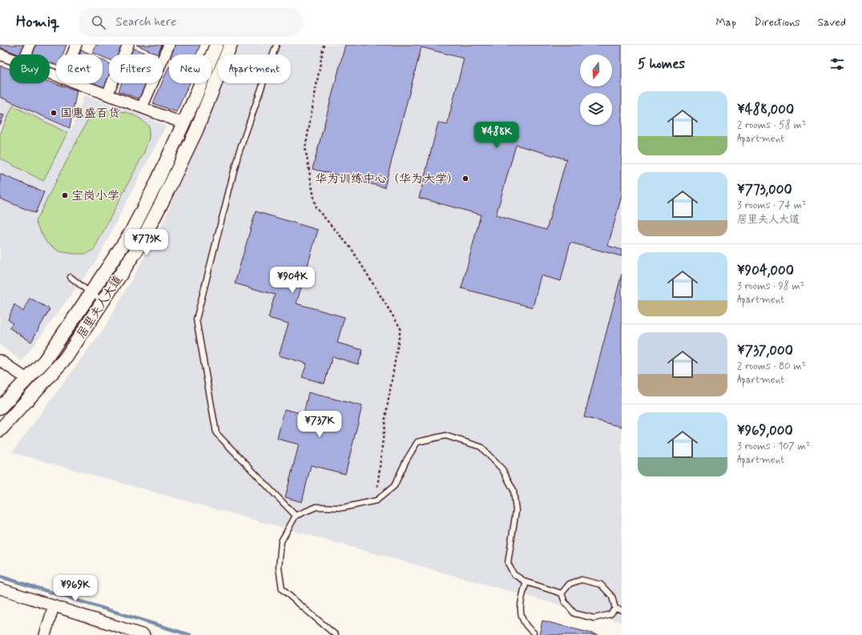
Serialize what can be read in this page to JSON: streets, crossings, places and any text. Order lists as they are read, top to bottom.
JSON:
{
  "streets": {
    "street": ["居里夫人大道"]
  },
  "places": ["国惠盛百货", "华为训练中心（华为大学）", "宝岗小学"],
  "north": "bottom",
  "page": {
    "header": "Homiq",
    "search": "Search here",
    "nav": ["Map", "Directions", "Saved"],
    "heading": "5 homes",
    "chip": [
      "Buy",
      "Rent",
      "Filters",
      "New",
      "Apartment"
    ],
    "list": [
      {
        "name": "¥488,000",
        "note": "2 rooms · 58 m² · Apartment"
      },
      {
        "name": "¥773,000",
        "note": "3 rooms · 74 m² · 居里夫人大道"
      },
      {
        "name": "¥904,000",
        "note": "3 rooms · 98 m² · Apartment"
      },
      {
        "name": "¥737,000",
        "note": "2 rooms · 80 m² · Apartment"
      },
      {
        "name": "¥969,000",
        "note": "3 rooms · 107 m² · Apartment"
      }
    ],
    "price": [
      "¥488K",
      "¥773K",
      "¥904K",
      "¥737K",
      "¥969K"
    ]
  }
}
